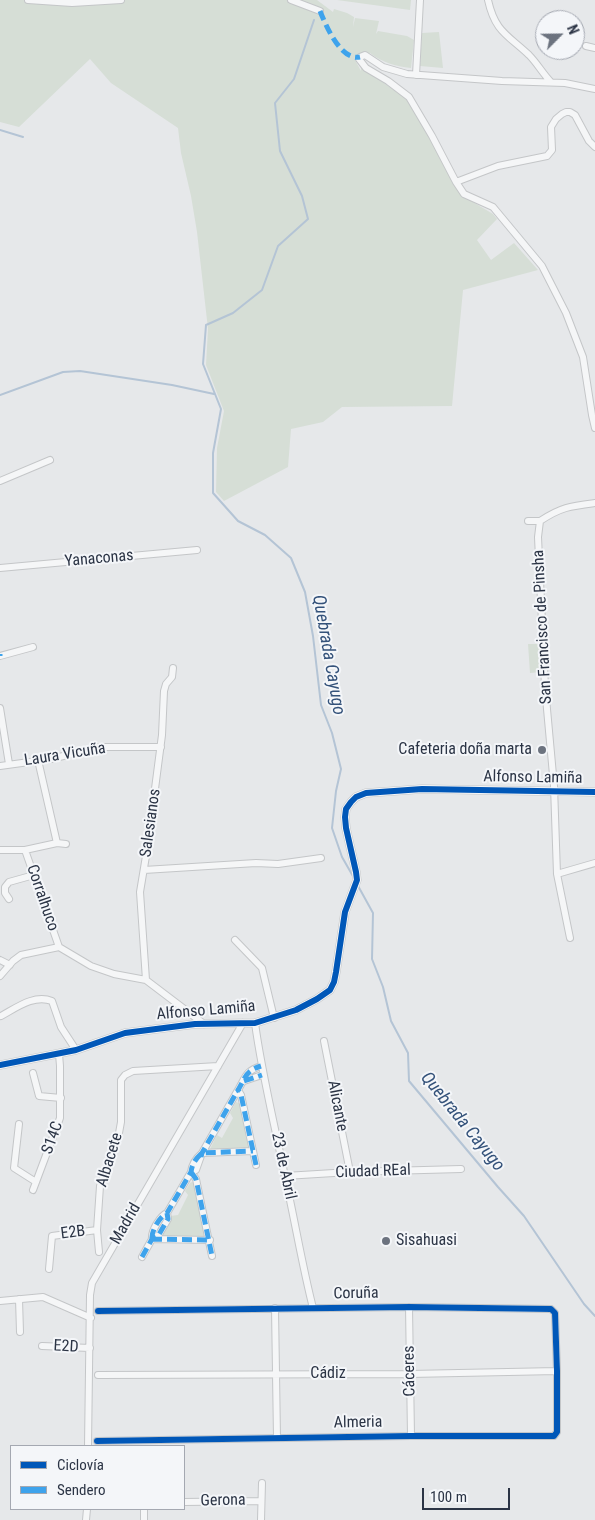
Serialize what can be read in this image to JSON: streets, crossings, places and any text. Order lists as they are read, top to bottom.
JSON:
{
  "streets": {
    "street": [
      "Yanaconas",
      "San Francisco de Pinsha",
      "Laura Vicuña",
      "Alfonso Lamiña",
      "Salesianos",
      "Corralhuco",
      "Alicante",
      "S14C",
      "Albacete",
      "23 de Abril",
      "Ciudad REal",
      "Madrid",
      "E2B",
      "Coruña",
      "E2D",
      "Cáceres",
      "Cádiz",
      "Almeria",
      "Gerona"
    ]
  },
  "crossings": [
    ["San Francisco de Pinsha", "Alfonso Lamiña"],
    ["Laura Vicuña", "Salesianos"],
    ["Alfonso Lamiña", "S14C"],
    ["Alfonso Lamiña", "23 de Abril"],
    ["Alfonso Lamiña", "Madrid"],
    ["Alicante", "Ciudad REal"],
    ["Albacete", "Madrid"],
    ["Albacete", "E2B"],
    ["23 de Abril", "Ciudad REal"],
    ["23 de Abril", "Coruña"],
    ["Madrid", "E2D"],
    ["Coruña", "Cáceres"],
    ["Coruña", "Cádiz"],
    ["Coruña", "Almeria"],
    ["Cáceres", "Cádiz"],
    ["Cáceres", "Almeria"],
    ["Cádiz", "Almeria"]
  ],
  "water": ["Quebrada Cayugo"],
  "places": ["Cafeteria doña marta", "Sisahuasi"],
  "legend": ["Ciclovía", "Sendero"],
  "scale_bar": "100 m",
  "north": "top right"
}
